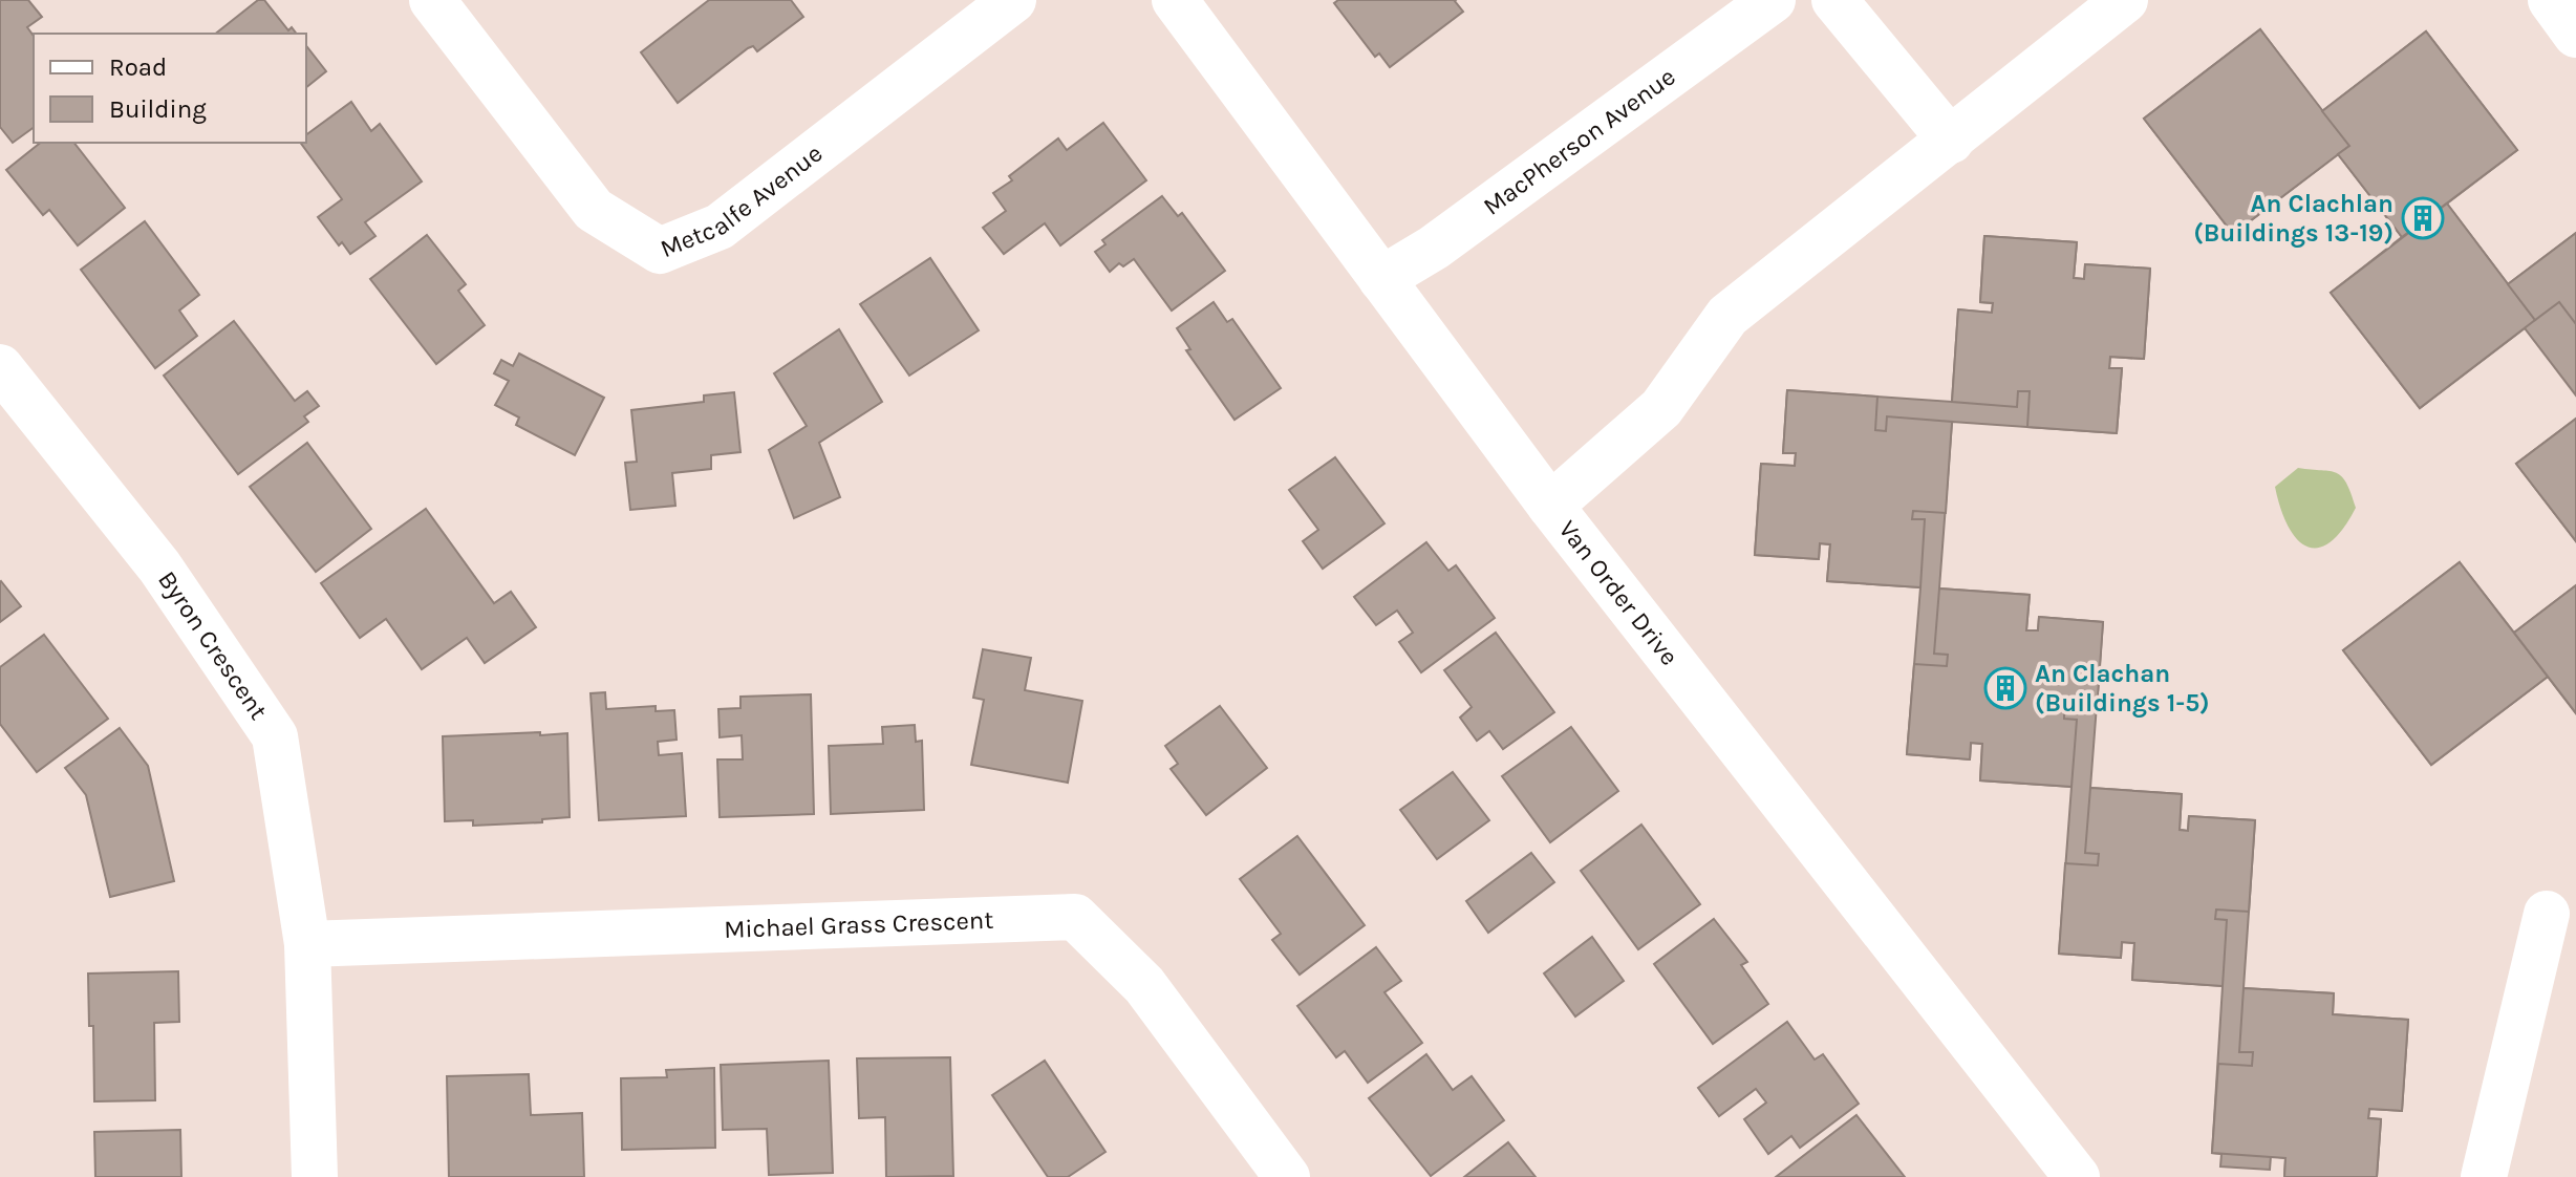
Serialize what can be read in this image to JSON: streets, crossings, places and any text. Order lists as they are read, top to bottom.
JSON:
{
  "streets": {
    "street": [
      "MacPherson Avenue",
      "Metcalfe Avenue",
      "Van Order Drive",
      "Byron Crescent",
      "Michael Grass Crescent"
    ]
  },
  "crossings": [
    ["MacPherson Avenue", "Van Order Drive"],
    ["Byron Crescent", "Michael Grass Crescent"]
  ],
  "places": {
    "building": ["An Clachlan (Buildings 13-19)", "An Clachan (Buildings 1-5)"]
  },
  "legend": ["Road", "Building"]
}
